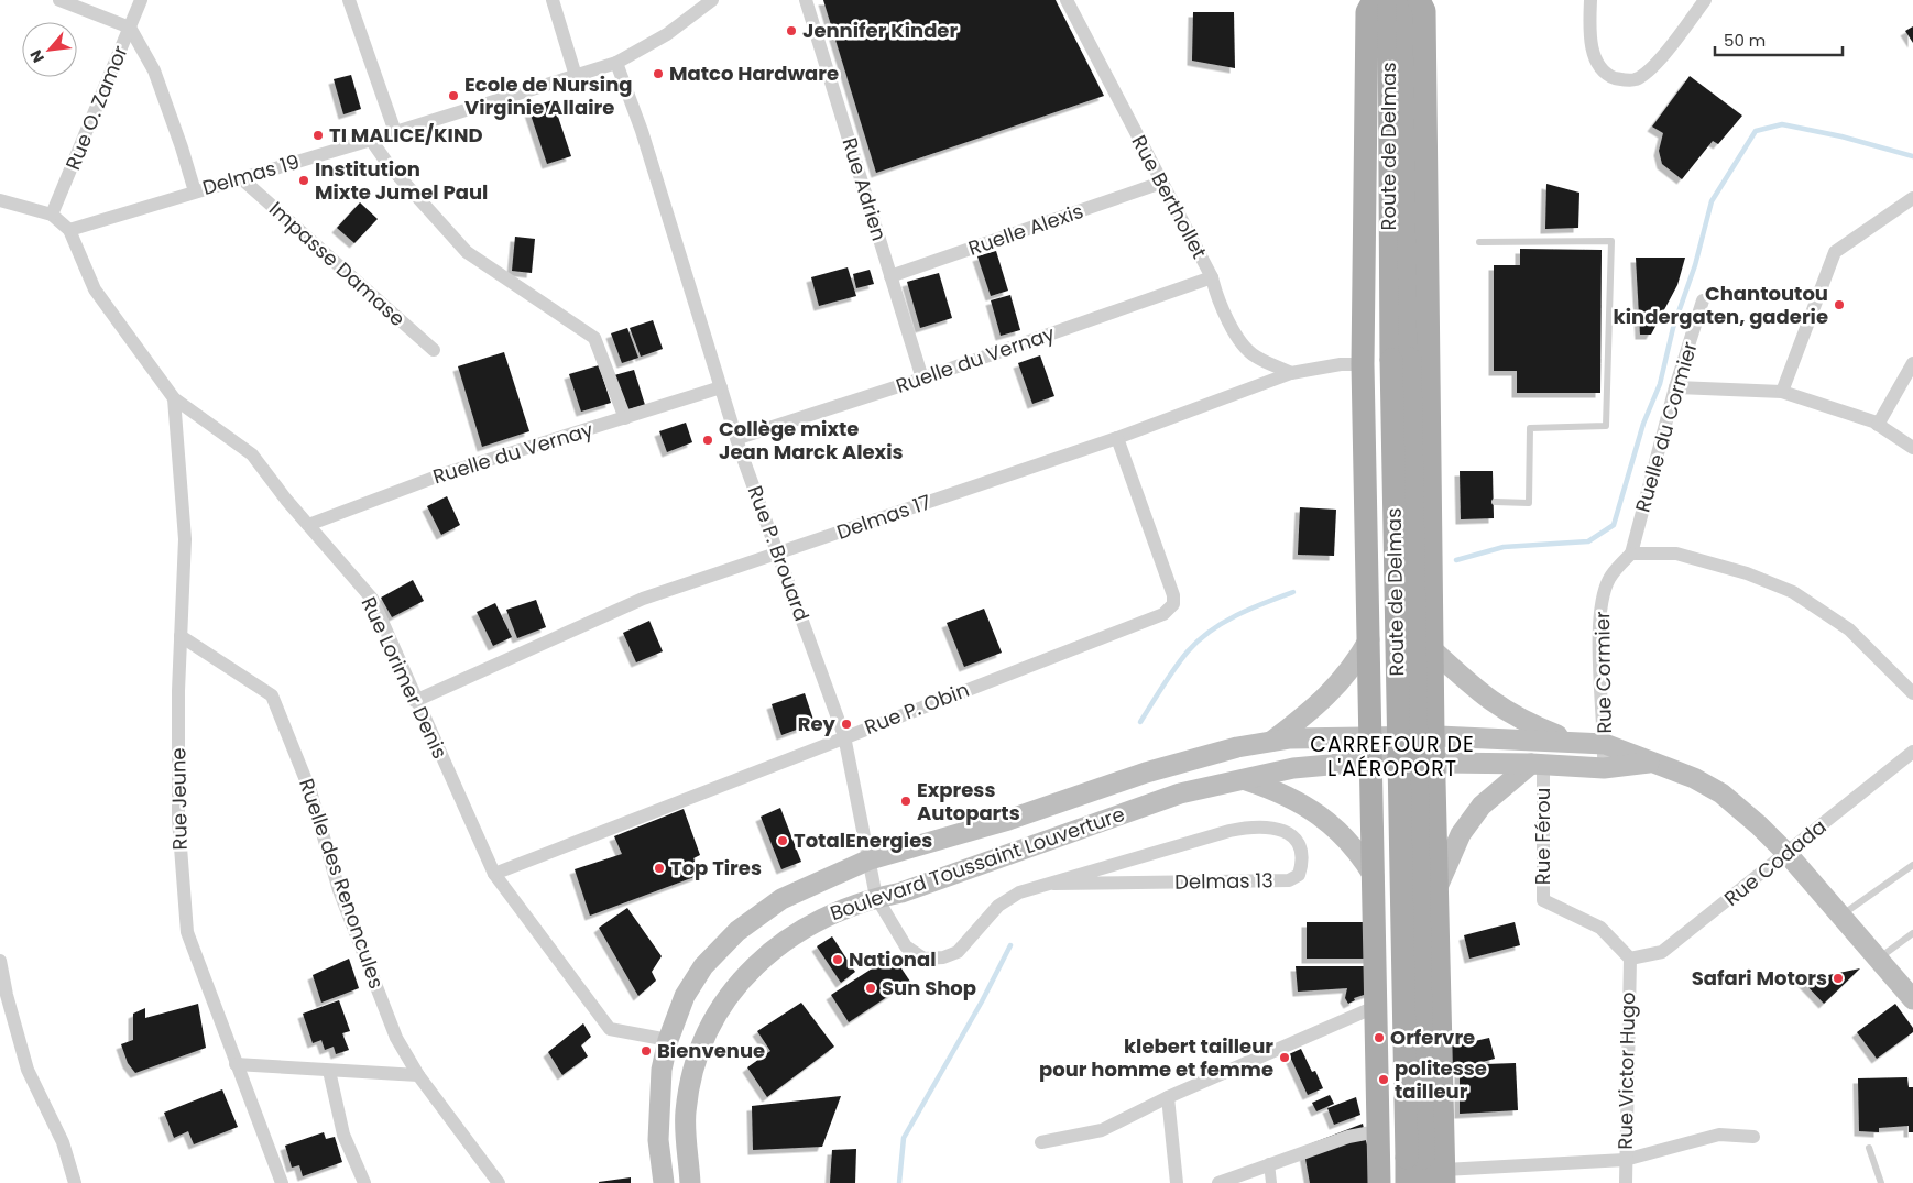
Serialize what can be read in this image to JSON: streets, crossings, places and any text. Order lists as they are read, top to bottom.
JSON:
{
  "streets": {
    "main road": ["Route de Delmas", "Boulevard Toussaint Louverture"],
    "street": [
      "Rue O. Zamor",
      "Delmas 19",
      "Rue Adrien",
      "Rue Berthollet",
      "Ruelle Alexis",
      "Impasse Damase",
      "Ruelle du Vernay",
      "Ruelle du Cormier",
      "Delmas 17",
      "Rue P. Brouard",
      "Rue Cormier",
      "Rue Lorimer Denis",
      "Rue P. Obin",
      "Rue Jeune",
      "Rue Férou",
      "Rue Codada",
      "Delmas 13",
      "Ruelle des Renoncules",
      "Rue Victor Hugo"
    ]
  },
  "crossings": [
    ["Delmas 19", "Impasse Damase"],
    ["Delmas 19", "Rue P. Brouard"],
    ["Delmas 19", "Rue Lorimer Denis"],
    ["Rue Adrien", "Ruelle Alexis"],
    ["Rue Adrien", "Ruelle du Vernay"],
    ["Rue Berthollet", "Ruelle Alexis"],
    ["Rue Berthollet", "Ruelle du Vernay"],
    ["Rue Berthollet", "Delmas 17"],
    ["Ruelle du Vernay", "Rue P. Brouard"],
    ["Ruelle du Vernay", "Rue Lorimer Denis"],
    ["Ruelle du Cormier", "Rue Cormier"],
    ["Delmas 17", "Rue P. Brouard"],
    ["Delmas 17", "Rue Lorimer Denis"],
    ["Delmas 17", "Rue P. Obin"],
    ["Rue P. Brouard", "Rue P. Obin"],
    ["Rue P. Brouard", "Boulevard Toussaint Louverture"],
    ["Rue P. Brouard", "Delmas 13"],
    ["Rue Cormier", "Boulevard Toussaint Louverture"],
    ["Rue Lorimer Denis", "Rue P. Obin"],
    ["Rue Lorimer Denis", "Rue Jeune"],
    ["Rue Lorimer Denis", "Boulevard Toussaint Louverture"],
    ["Rue Jeune", "Ruelle des Renoncules"],
    ["Rue Férou", "Rue Codada"],
    ["Rue Férou", "Boulevard Toussaint Louverture"],
    ["Rue Férou", "Rue Victor Hugo"],
    ["Rue Codada", "Rue Victor Hugo"],
    ["Boulevard Toussaint Louverture", "Delmas 13"]
  ],
  "districts": ["CARREFOUR DE L'AÉROPORT"],
  "places": [
    "Jennifer Kinder",
    "Matco Hardware",
    "Ecole de Nursing Virginie Allaire",
    "TI MALICE/KIND",
    "Institution Mixte Jumel Paul",
    "Chantoutou kindergaten, gaderie",
    "Collège mixte Jean Marck Alexis",
    "Rey",
    "Express Autoparts",
    "TotalEnergies",
    "Top Tires",
    "National",
    "Safari Motors",
    "Sun Shop",
    "Orfervre",
    "Bienvenue",
    "klebert tailleur pour homme et femme",
    "politesse tailleur"
  ],
  "scale_bar": "50 m",
  "north": "bottom left"
}
